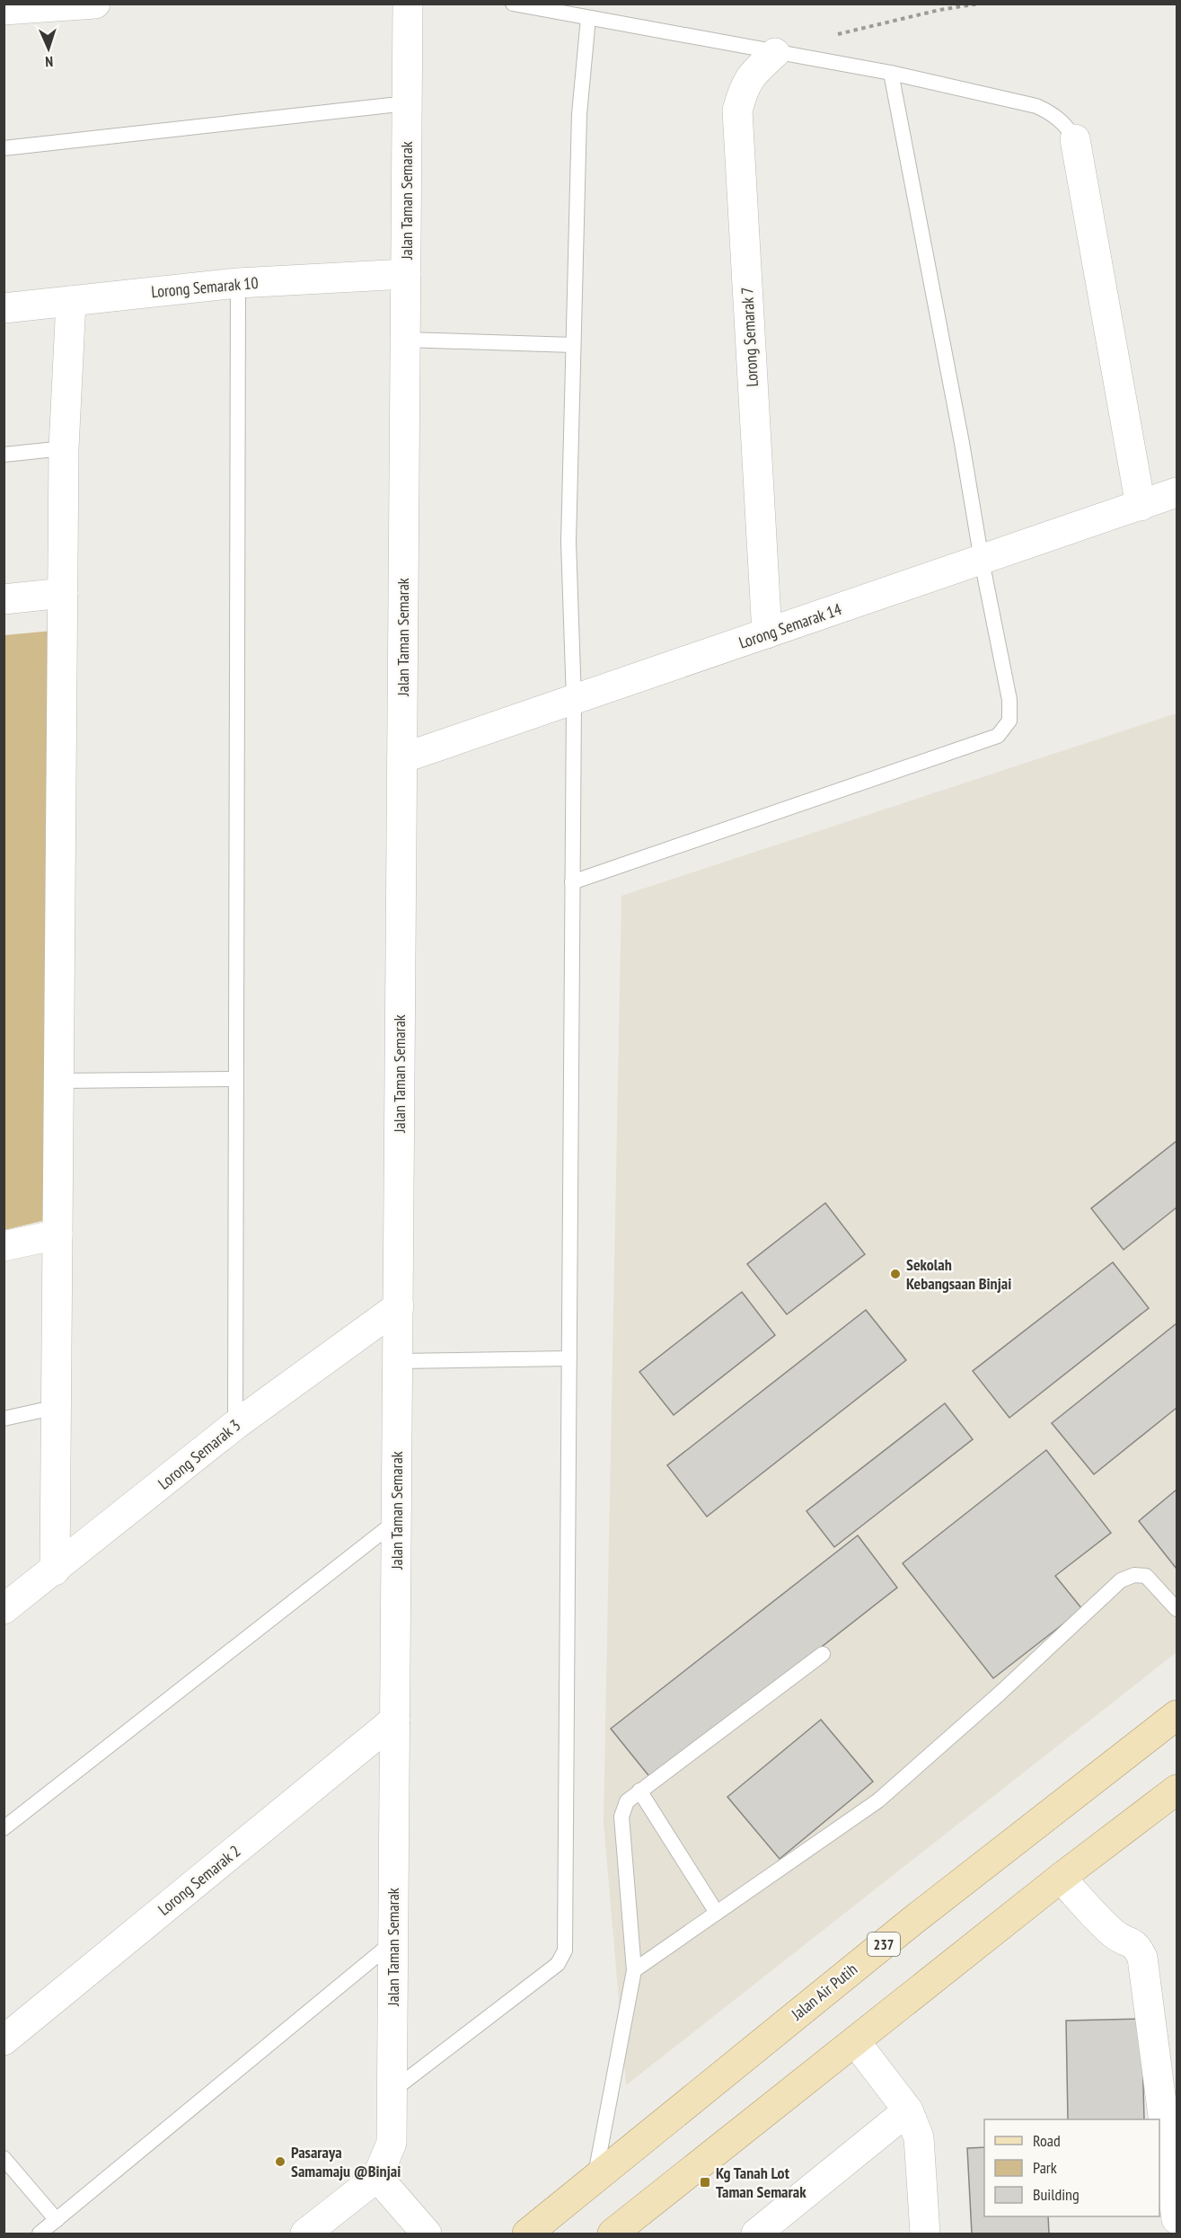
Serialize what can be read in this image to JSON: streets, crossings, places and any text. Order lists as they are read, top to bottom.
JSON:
{
  "streets": {
    "main road": ["237", "Jalan Air Putih"],
    "street": [
      "Jalan Taman Semarak",
      "Lorong Semarak 10",
      "Lorong Semarak 7",
      "Lorong Semarak 14",
      "Lorong Semarak 3",
      "Lorong Semarak 2"
    ]
  },
  "crossings": [
    ["Jalan Taman Semarak", "Lorong Semarak 10"],
    ["Jalan Taman Semarak", "Lorong Semarak 14"],
    ["Jalan Taman Semarak", "Lorong Semarak 3"],
    ["Jalan Taman Semarak", "Lorong Semarak 2"],
    ["Lorong Semarak 7", "Lorong Semarak 14"]
  ],
  "places": {
    "other": ["Sekolah Kebangsaan Binjai", "Pasaraya Samamaju @Binjai"],
    "transit": ["Kg Tanah Lot Taman Semarak"]
  },
  "legend": ["Road", "Park", "Building"],
  "north": "bottom"
}
